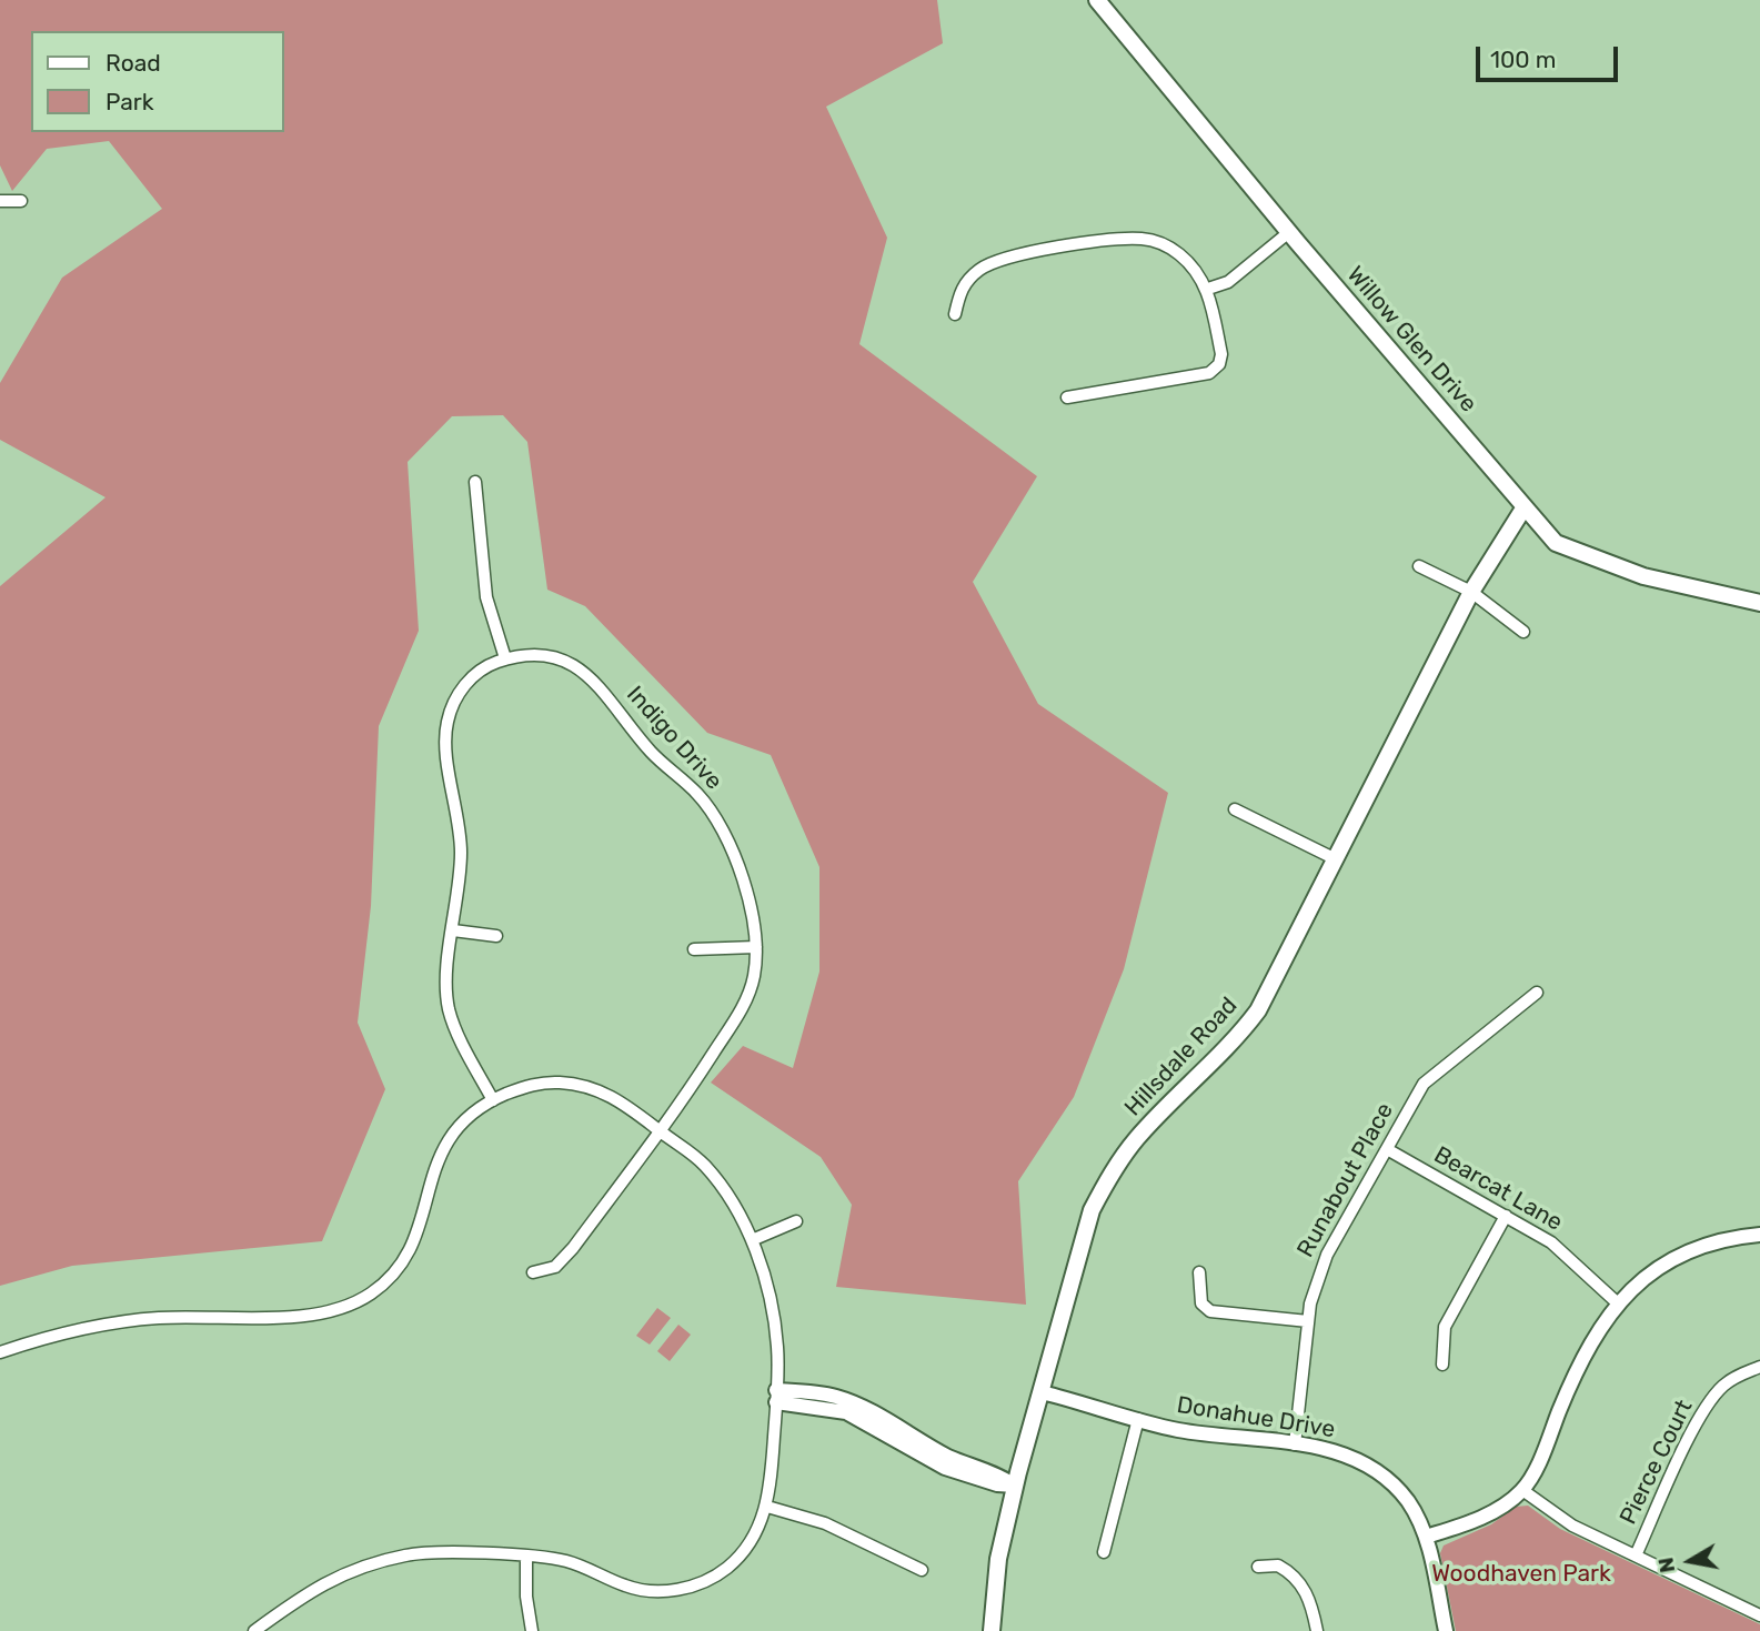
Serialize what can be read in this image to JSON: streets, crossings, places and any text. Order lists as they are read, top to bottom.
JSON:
{
  "streets": {
    "main road": ["Willow Glen Drive", "Hillsdale Road"],
    "street": [
      "Indigo Drive",
      "Runabout Place",
      "Bearcat Lane",
      "Donahue Drive",
      "Pierce Court"
    ]
  },
  "crossings": [
    ["Willow Glen Drive", "Hillsdale Road"],
    ["Hillsdale Road", "Donahue Drive"],
    ["Runabout Place", "Bearcat Lane"],
    ["Runabout Place", "Donahue Drive"]
  ],
  "parks": ["Woodhaven Park"],
  "legend": ["Road", "Park"],
  "scale_bar": "100 m",
  "north": "left"
}
